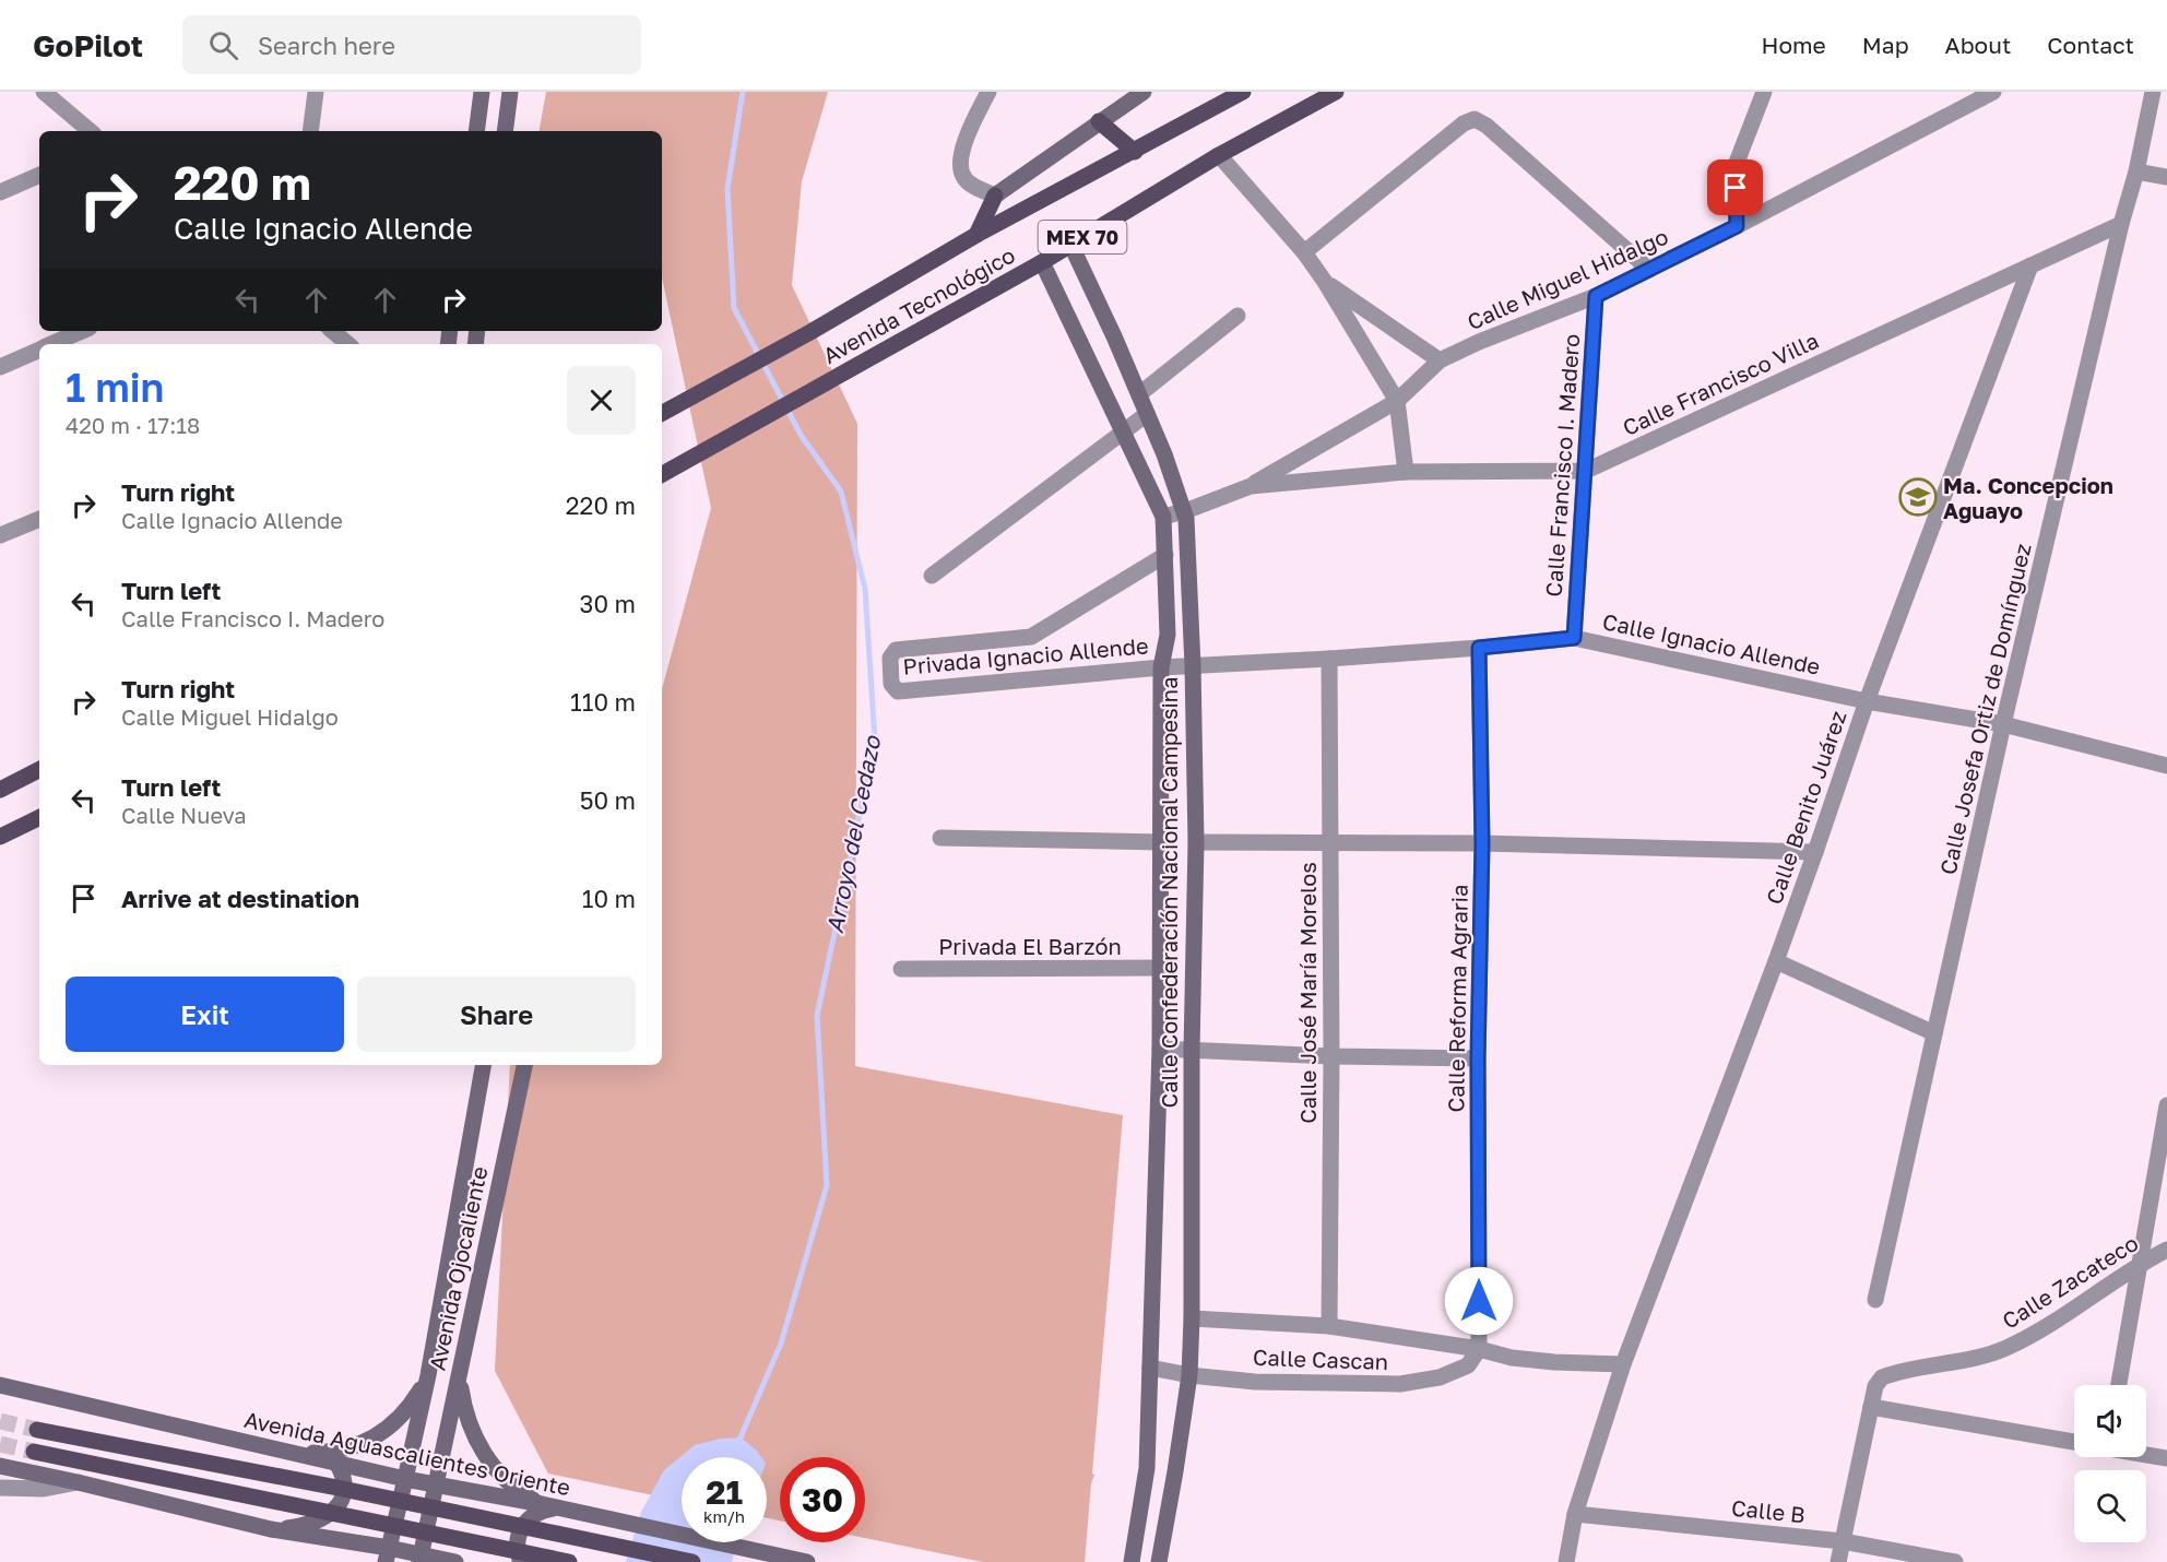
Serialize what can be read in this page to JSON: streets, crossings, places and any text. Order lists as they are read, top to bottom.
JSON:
{
  "streets": {
    "main road": ["MEX 70", "Avenida Tecnológico"],
    "street": [
      "Calle Miguel Hidalgo",
      "Calle Francisco Villa",
      "Calle Francisco I. Madero",
      "Calle Ignacio Allende",
      "Privada Ignacio Allende",
      "Calle Josefa Ortiz de Domínguez",
      "Calle Benito Juárez",
      "Calle Confederación Nacional Campesina",
      "Privada El Barzón",
      "Calle José María Morelos",
      "Calle Reforma Agraria",
      "Avenida Ojocaliente",
      "Calle Zacateco",
      "Calle Cascan",
      "Avenida Aguascalientes Oriente",
      "Calle B"
    ]
  },
  "crossings": [
    ["Calle Miguel Hidalgo", "Calle Francisco Villa"],
    ["Calle Miguel Hidalgo", "Calle Francisco I. Madero"],
    ["Avenida Tecnológico", "Calle Confederación Nacional Campesina"],
    ["Calle Francisco Villa", "Calle Francisco I. Madero"],
    ["Calle Francisco Villa", "Calle Josefa Ortiz de Domínguez"],
    ["Calle Francisco Villa", "Calle Benito Juárez"],
    ["Calle Francisco Villa", "Calle Confederación Nacional Campesina"],
    ["Calle Francisco I. Madero", "Calle Ignacio Allende"],
    ["Calle Ignacio Allende", "Privada Ignacio Allende"],
    ["Calle Ignacio Allende", "Calle Josefa Ortiz de Domínguez"],
    ["Calle Ignacio Allende", "Calle Benito Juárez"],
    ["Calle Ignacio Allende", "Calle Confederación Nacional Campesina"],
    ["Calle Ignacio Allende", "Calle José María Morelos"],
    ["Calle Ignacio Allende", "Calle Reforma Agraria"],
    ["Privada Ignacio Allende", "Calle Confederación Nacional Campesina"],
    ["Calle Benito Juárez", "Calle B"],
    ["Calle Confederación Nacional Campesina", "Privada El Barzón"],
    ["Calle Confederación Nacional Campesina", "Calle Cascan"],
    ["Calle Reforma Agraria", "Calle Cascan"],
    ["Avenida Ojocaliente", "Avenida Aguascalientes Oriente"]
  ],
  "water": ["Arroyo del Cedazo"],
  "places": {
    "school or university": ["Ma. Concepcion Aguayo"]
  },
  "page": {
    "header": "GoPilot",
    "search": "Search here",
    "nav": [
      "Home",
      "Map",
      "About",
      "Contact"
    ],
    "turn": ["220 m", "Calle Ignacio Allende"],
    "heading": ["1 min", "420 m · 17:18"],
    "list": [
      {
        "name": "Turn right",
        "note": "Calle Ignacio Allende",
        "value": "220 m"
      },
      {
        "name": "Turn left",
        "note": "Calle Francisco I. Madero",
        "value": "30 m"
      },
      {
        "name": "Turn right",
        "note": "Calle Miguel Hidalgo",
        "value": "110 m"
      },
      {
        "name": "Turn left",
        "note": "Calle Nueva",
        "value": "50 m"
      },
      {
        "name": "Arrive at destination",
        "value": "10 m"
      }
    ],
    "buttons": ["Exit", "Share"],
    "speed": "21 km/h",
    "limit": "30"
  }
}
